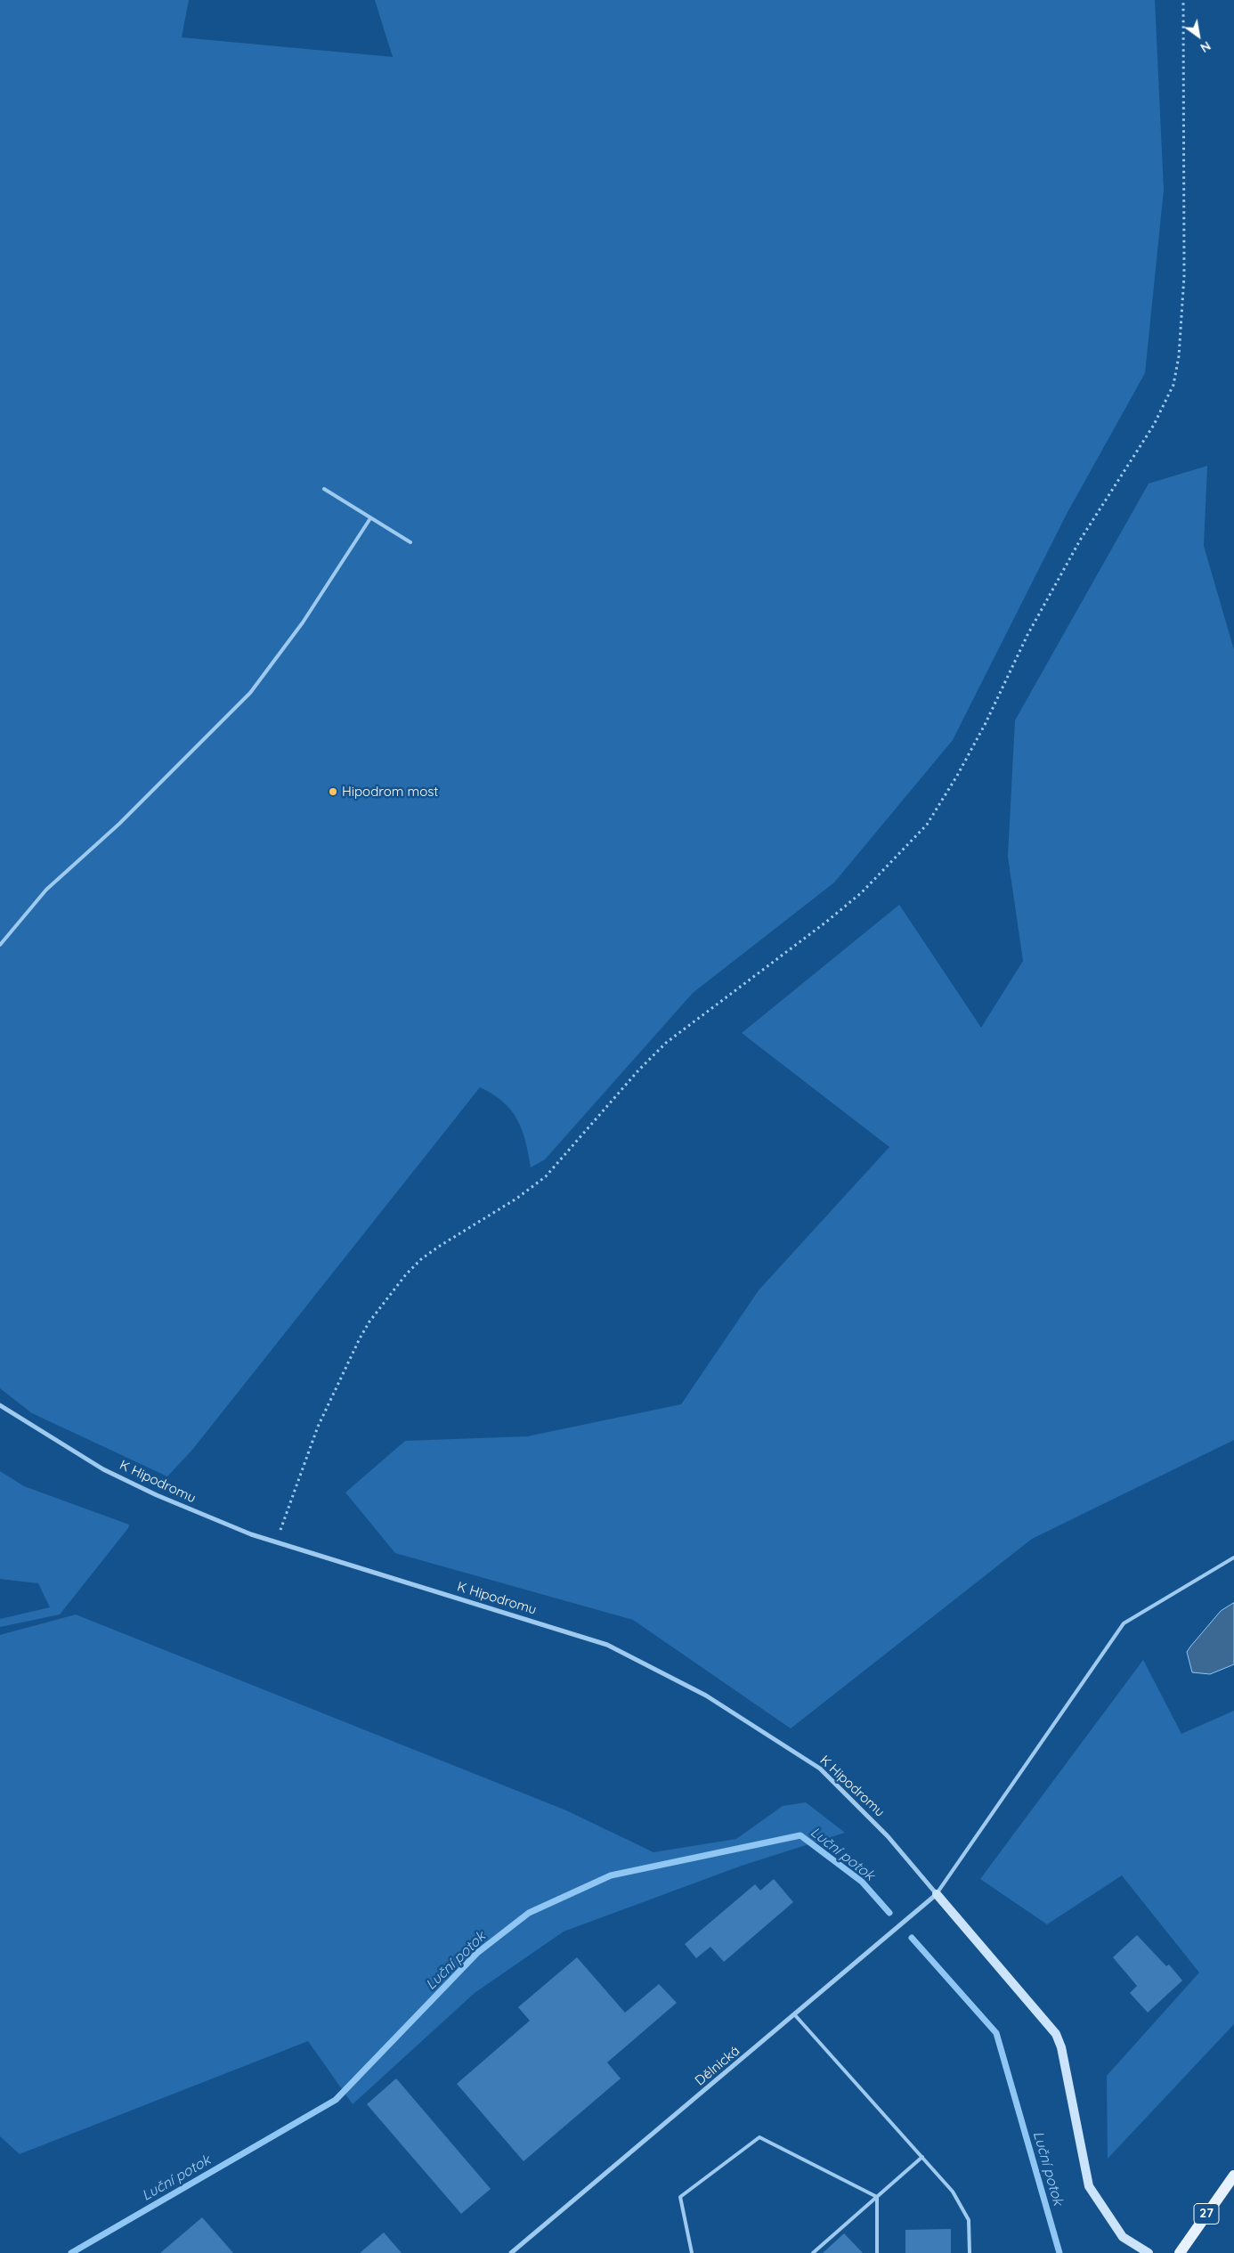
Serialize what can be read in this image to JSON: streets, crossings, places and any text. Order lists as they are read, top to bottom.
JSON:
{
  "streets": {
    "main road": ["27"],
    "street": ["K Hipodromu", "Dělnická"]
  },
  "crossings": [
    ["K Hipodromu", "Dělnická"]
  ],
  "water": ["Luční potok"],
  "places": ["Hipodrom most"],
  "north": "bottom right"
}
